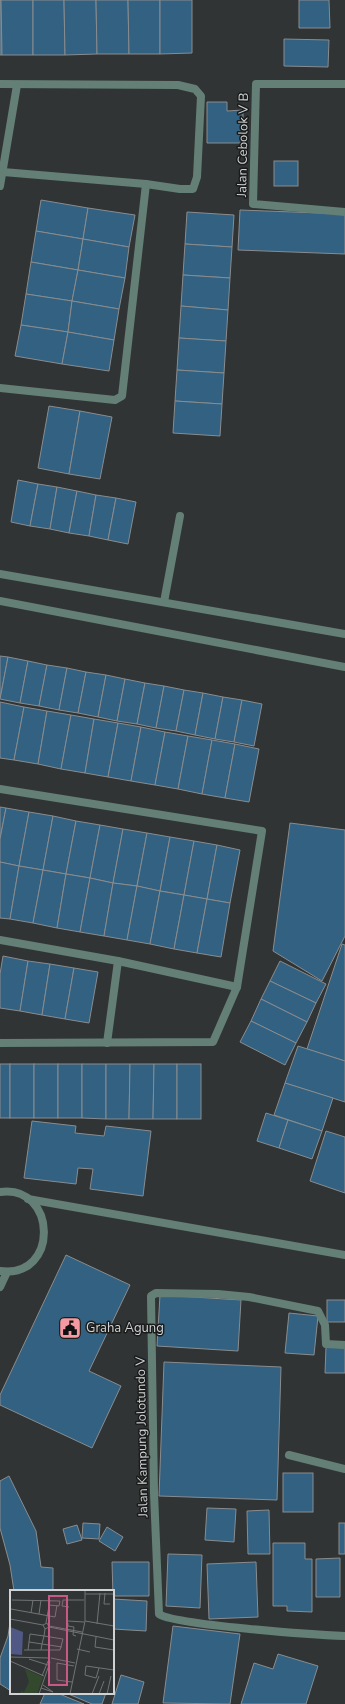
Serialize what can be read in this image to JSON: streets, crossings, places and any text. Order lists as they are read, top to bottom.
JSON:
{
  "streets": {
    "street": ["Jalan Cebolok V B", "Jalan Kampung Jolotundo V"]
  },
  "places": {
    "public building": ["Graha Agung"]
  }
}
